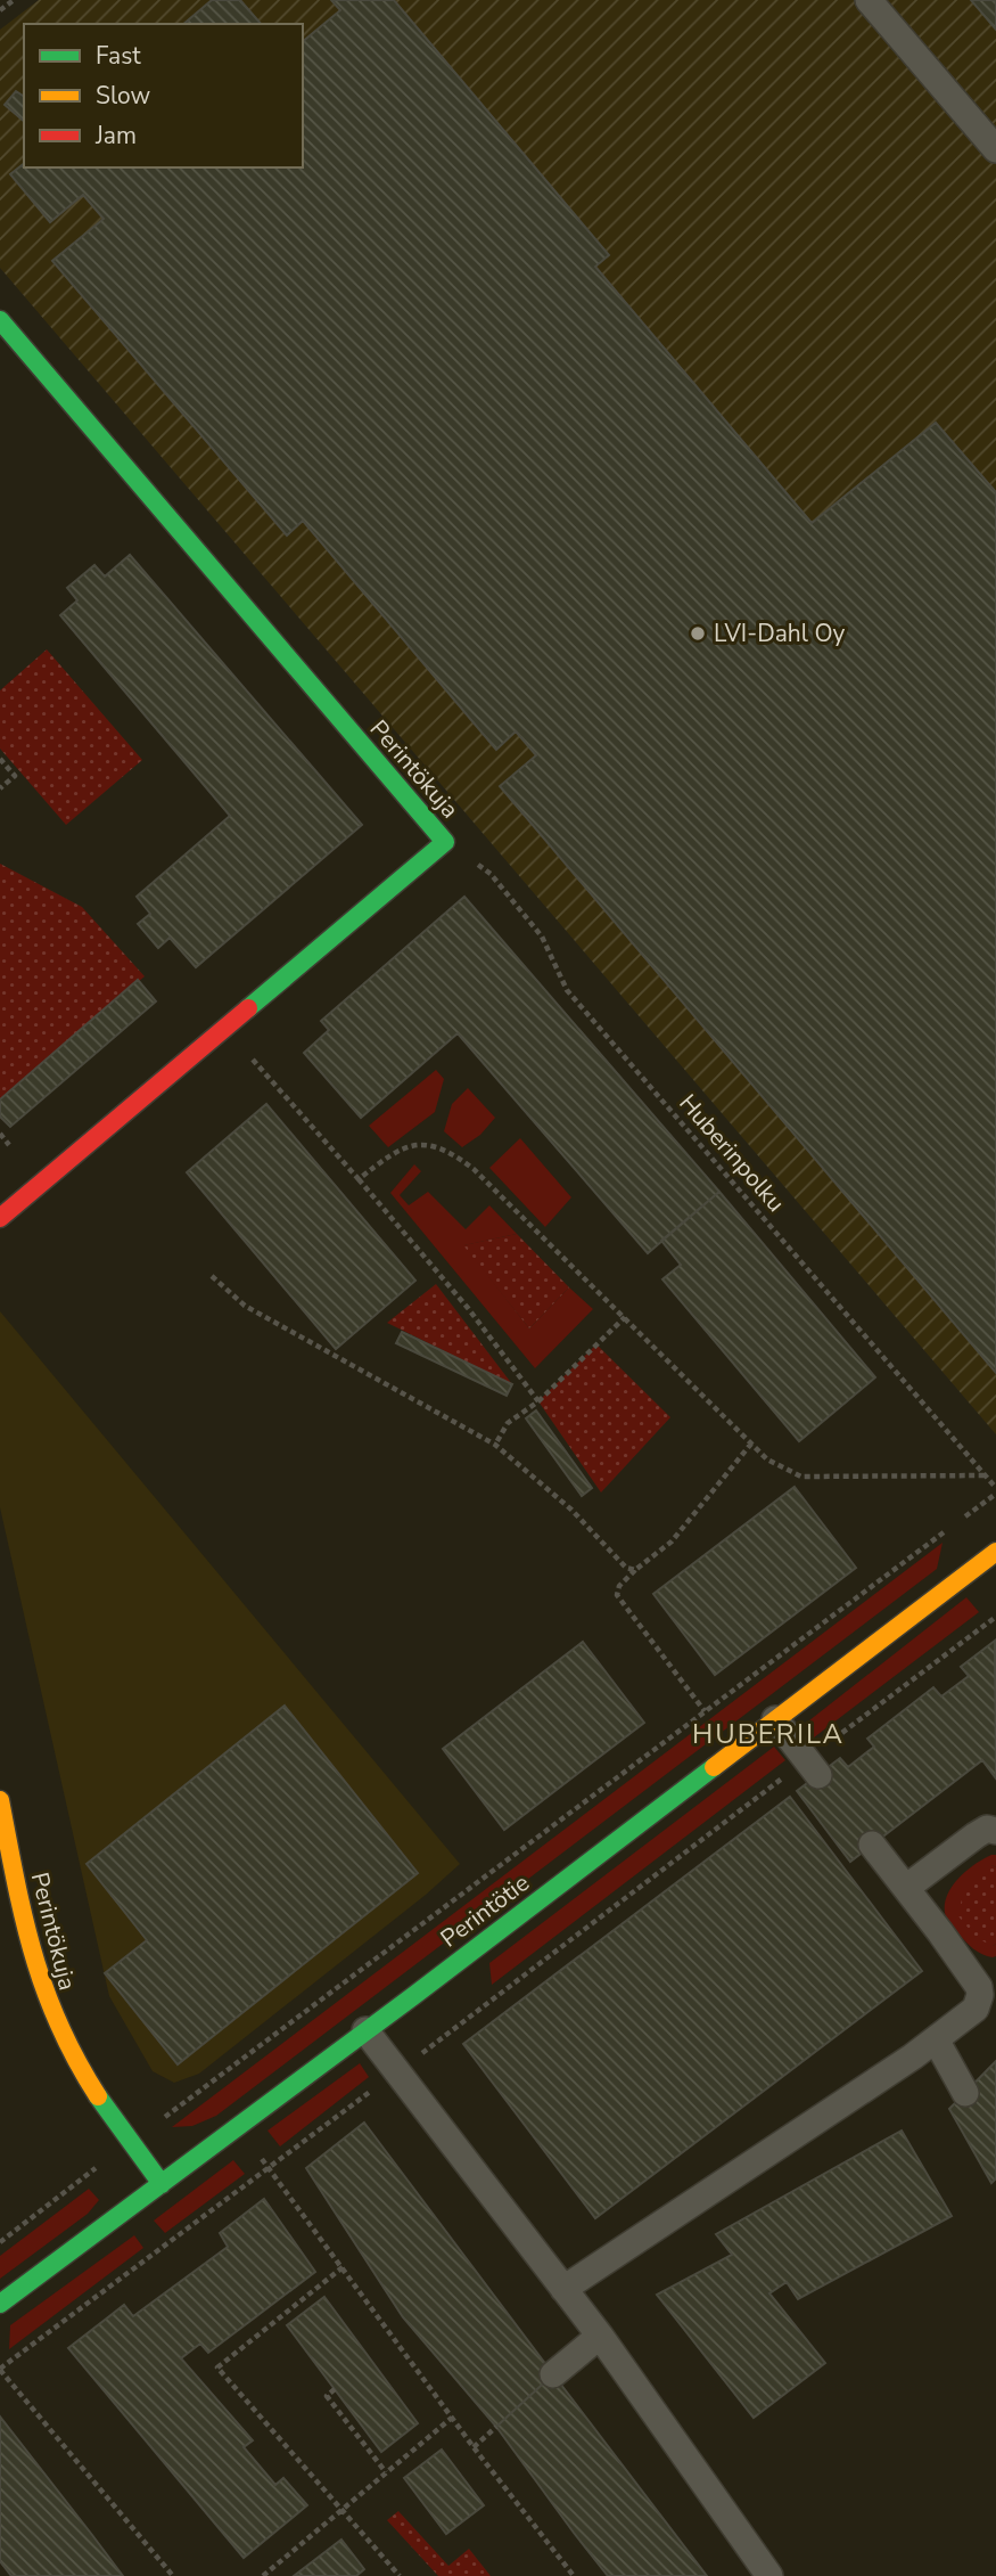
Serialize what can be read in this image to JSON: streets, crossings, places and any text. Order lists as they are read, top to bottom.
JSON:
{
  "streets": {
    "street": ["Perintökuja", "Perintötie"],
    "path": ["Huberinpolku"]
  },
  "crossings": [
    ["Perintökuja", "Huberinpolku"],
    ["Perintökuja", "Perintötie"]
  ],
  "districts": ["HUBERILA"],
  "places": ["LVI-Dahl Oy"],
  "legend": ["Fast", "Slow", "Jam"]
}
